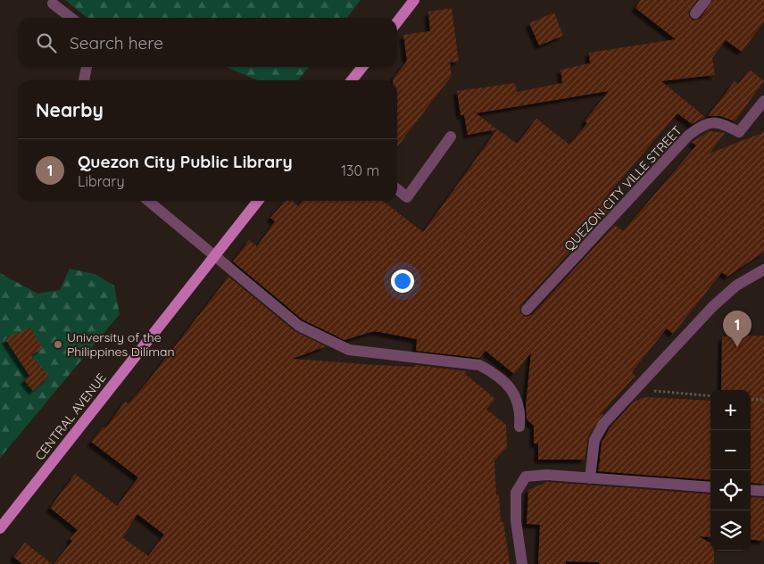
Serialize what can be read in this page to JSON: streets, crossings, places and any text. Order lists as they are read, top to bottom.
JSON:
{
  "streets": {
    "main road": ["CENTRAL AVENUE"],
    "street": ["QUEZON CITY VILLE STREET"]
  },
  "places": ["University of the Philippines Diliman"],
  "page": {
    "search": "Search here",
    "heading": "Nearby",
    "list": [
      {
        "mark": "1",
        "name": "Quezon City Public Library",
        "note": "Library",
        "value": "130 m"
      }
    ],
    "pins": "1",
    "map_buttons": ["+", "−"]
  }
}
